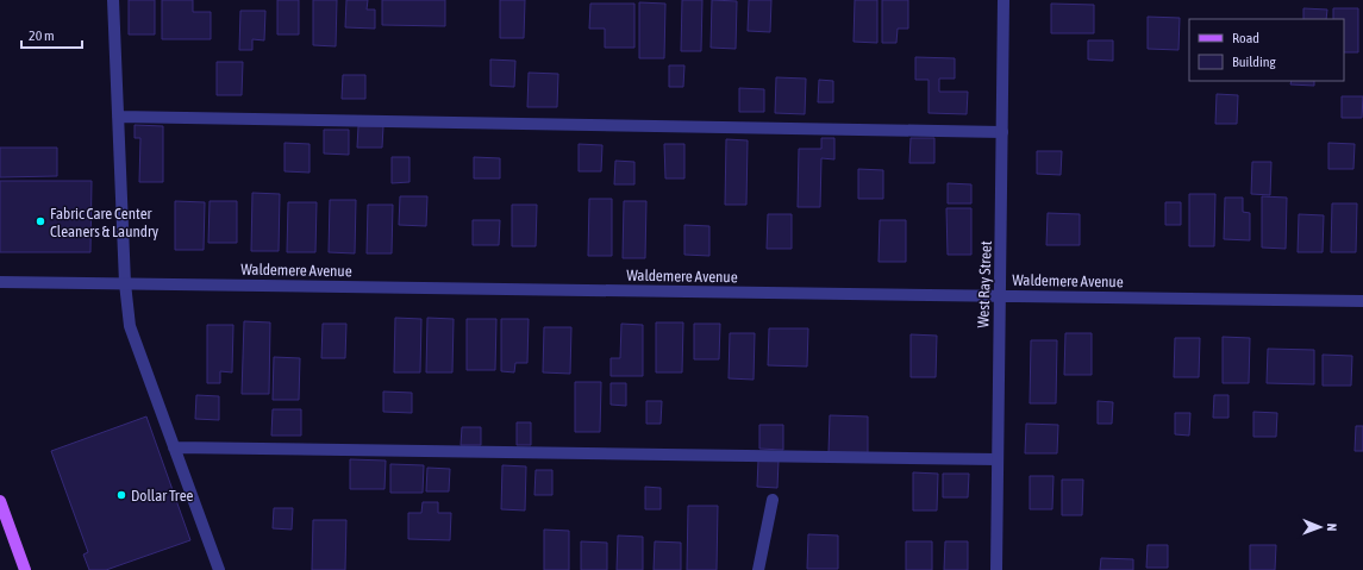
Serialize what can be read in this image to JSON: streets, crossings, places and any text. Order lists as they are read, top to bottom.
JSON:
{
  "streets": {
    "street": ["Waldemere Avenue", "West Ray Street"]
  },
  "crossings": [
    ["Waldemere Avenue", "West Ray Street"]
  ],
  "places": ["Fabric Care Center Cleaners & Laundry", "Dollar Tree"],
  "legend": ["Road", "Building"],
  "scale_bar": "20 m",
  "north": "right"
}
